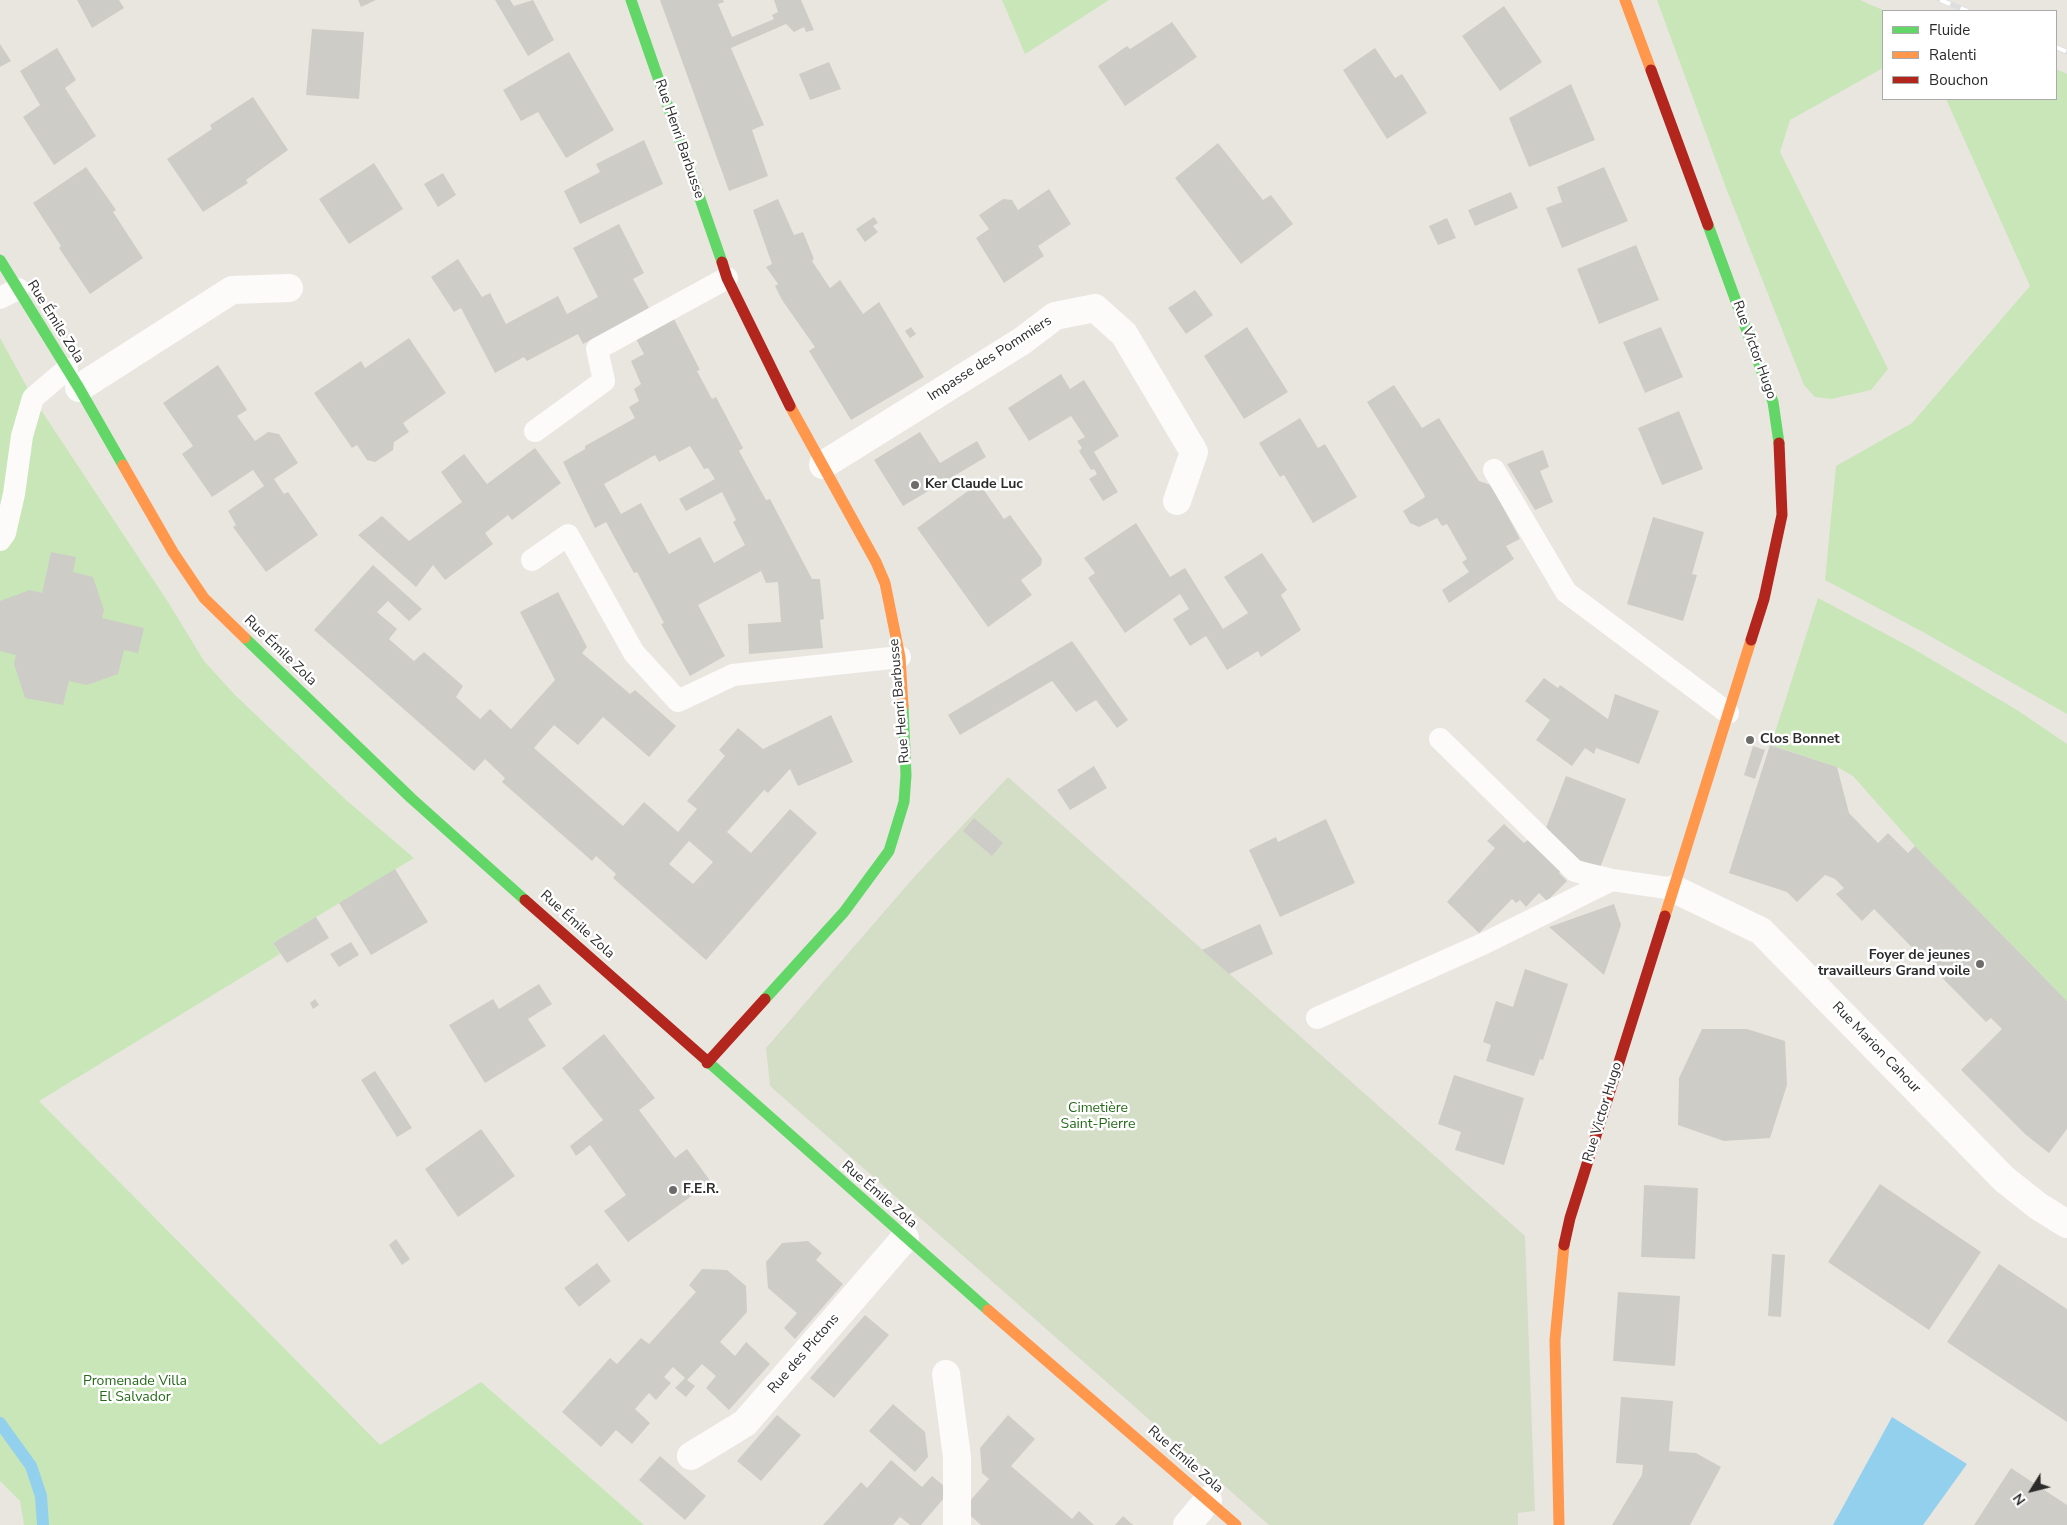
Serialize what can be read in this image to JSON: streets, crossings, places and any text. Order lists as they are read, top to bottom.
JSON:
{
  "streets": {
    "street": [
      "Rue Henri Barbusse",
      "Rue Émile Zola",
      "Rue Victor Hugo",
      "Impasse des Pommiers",
      "Rue Marion Cahour",
      "Rue des Pictons"
    ]
  },
  "crossings": [
    ["Rue Henri Barbusse", "Rue Émile Zola"],
    ["Rue Henri Barbusse", "Impasse des Pommiers"],
    ["Rue Émile Zola", "Rue des Pictons"],
    ["Rue Victor Hugo", "Rue Marion Cahour"]
  ],
  "parks": ["Cimetière Saint-Pierre", "Promenade Villa El Salvador"],
  "places": [
    "Ker Claude Luc",
    "Clos Bonnet",
    "Foyer de jeunes travailleurs Grand voile",
    "F.E.R."
  ],
  "legend": ["Fluide", "Ralenti", "Bouchon"],
  "north": "bottom left"
}
